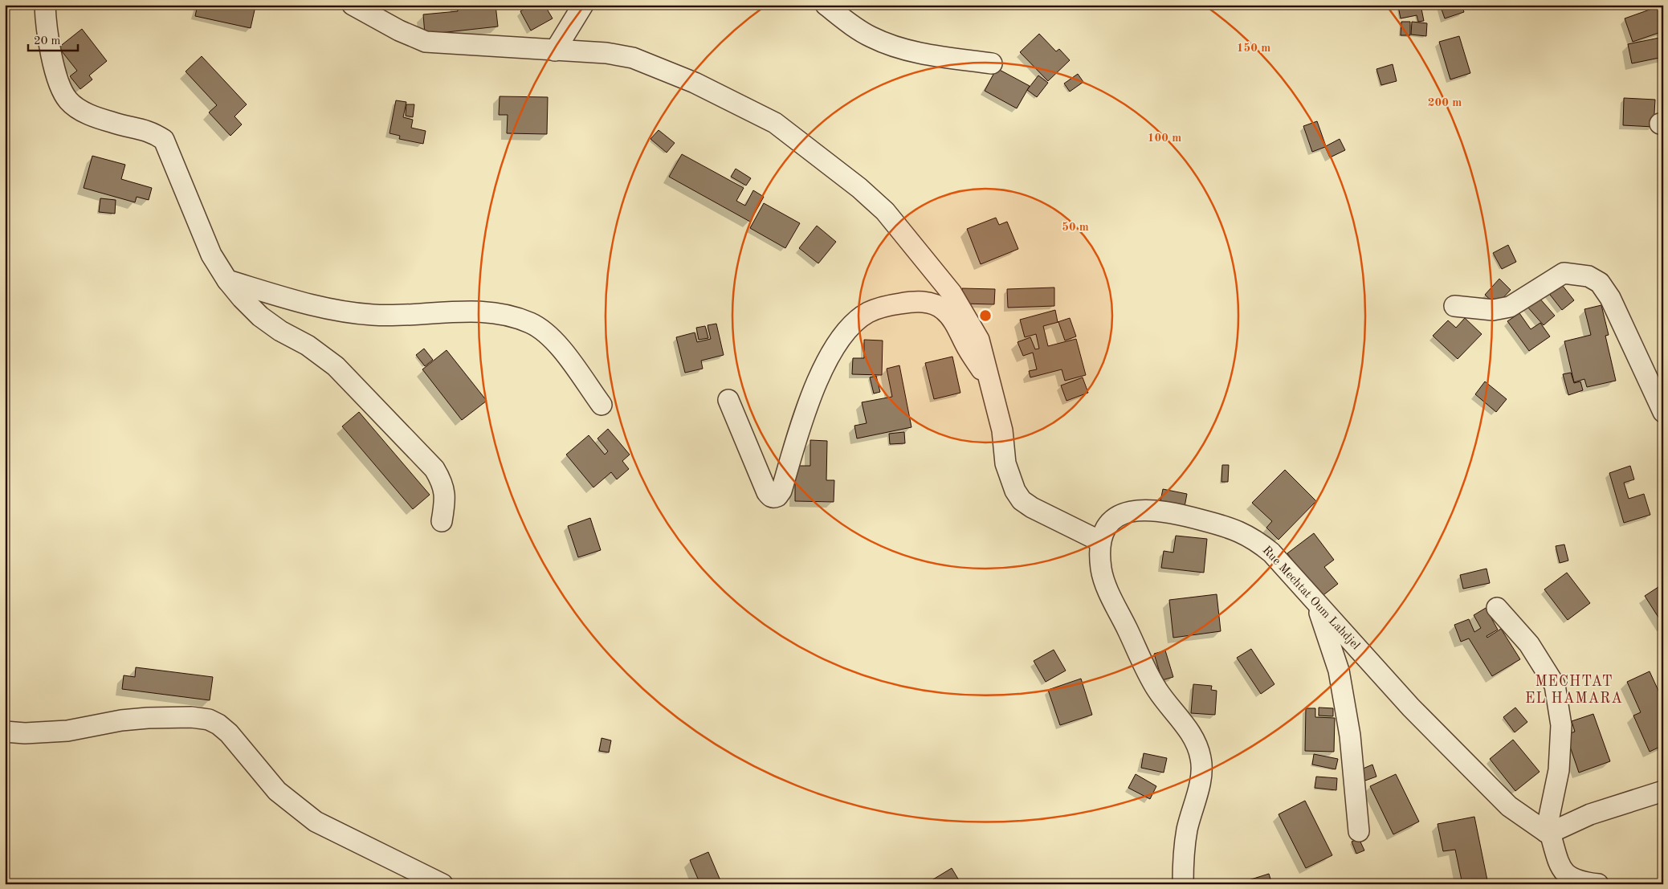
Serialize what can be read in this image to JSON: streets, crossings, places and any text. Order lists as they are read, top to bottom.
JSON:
{
  "streets": {
    "street": ["Rue Mechtat Oum Lahdjel"]
  },
  "districts": ["MECHTAT EL HAMARA"],
  "scale_bar": "20 m",
  "rings": [
    "150 m",
    "200 m",
    "100 m",
    "50 m"
  ]
}
